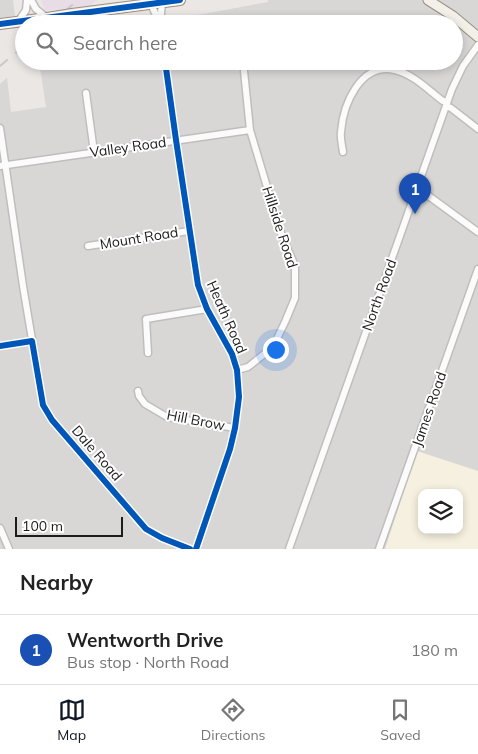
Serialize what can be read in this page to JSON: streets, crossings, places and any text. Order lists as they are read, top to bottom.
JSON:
{
  "streets": {
    "street": [
      "Valley Road",
      "Hillside Road",
      "Mount Road",
      "North Road",
      "Heath Road",
      "James Road",
      "Hill Brow",
      "Dale Road"
    ]
  },
  "crossings": [
    ["Valley Road", "Hillside Road"],
    ["Valley Road", "Heath Road"],
    ["Valley Road", "Dale Road"],
    ["Hillside Road", "Heath Road"],
    ["Mount Road", "Heath Road"],
    ["Heath Road", "Hill Brow"]
  ],
  "scale_bar": "100 m",
  "page": {
    "search": "Search here",
    "pins": "1",
    "scale": "100 m",
    "heading": "Nearby",
    "list": [
      {
        "mark": "1",
        "name": "Wentworth Drive",
        "note": "Bus stop · North Road",
        "value": "180 m"
      }
    ],
    "nav": ["Map", "Directions", "Saved"]
  }
}
